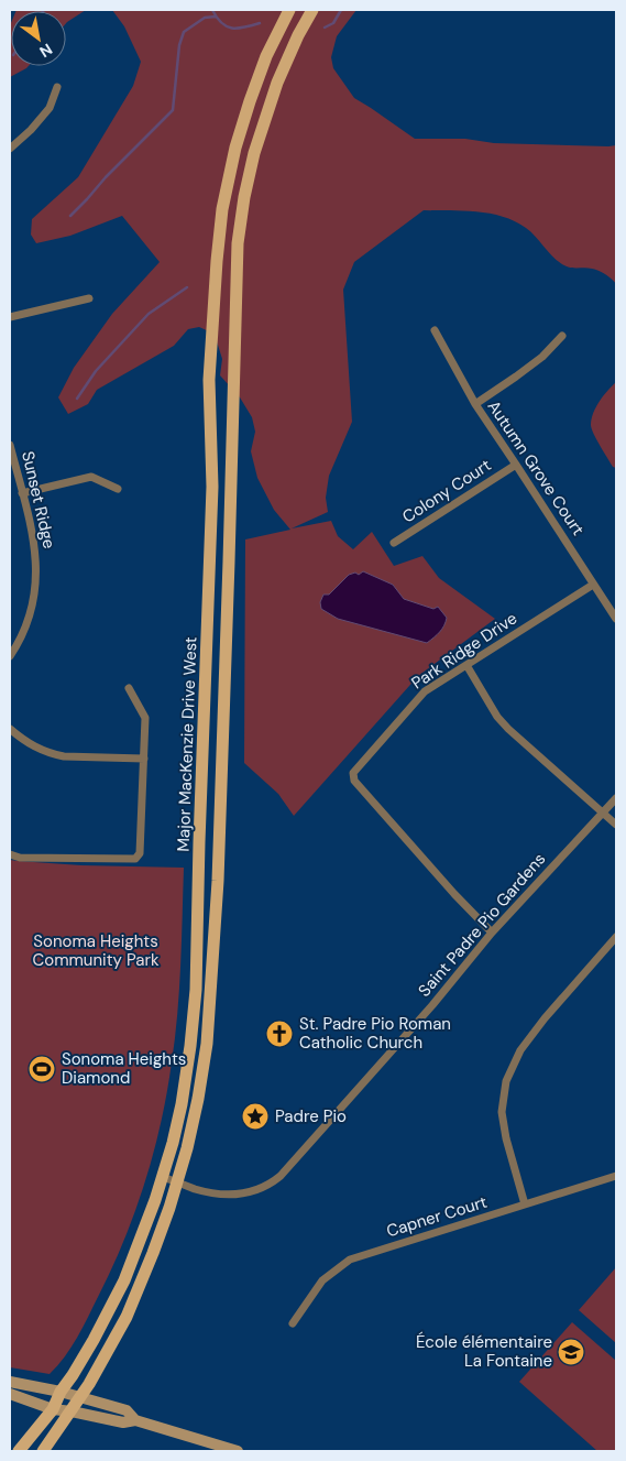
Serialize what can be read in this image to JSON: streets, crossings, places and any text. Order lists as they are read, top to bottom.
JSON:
{
  "streets": {
    "main road": ["Major MacKenzie Drive West"],
    "street": [
      "Autumn Grove Court",
      "Colony Court",
      "Sunset Ridge",
      "Park Ridge Drive",
      "Saint Padre Pio Gardens",
      "Capner Court"
    ]
  },
  "crossings": [
    ["Autumn Grove Court", "Colony Court"],
    ["Autumn Grove Court", "Park Ridge Drive"],
    ["Park Ridge Drive", "Saint Padre Pio Gardens"],
    ["Major MacKenzie Drive West", "Saint Padre Pio Gardens"]
  ],
  "parks": ["Sonoma Heights Community Park"],
  "places": {
    "church": ["St. Padre Pio Roman Catholic Church"],
    "sports": ["Sonoma Heights Diamond"],
    "place": ["Padre Pio"],
    "school or university": ["École élémentaire La Fontaine"]
  },
  "north": "bottom right"
}
